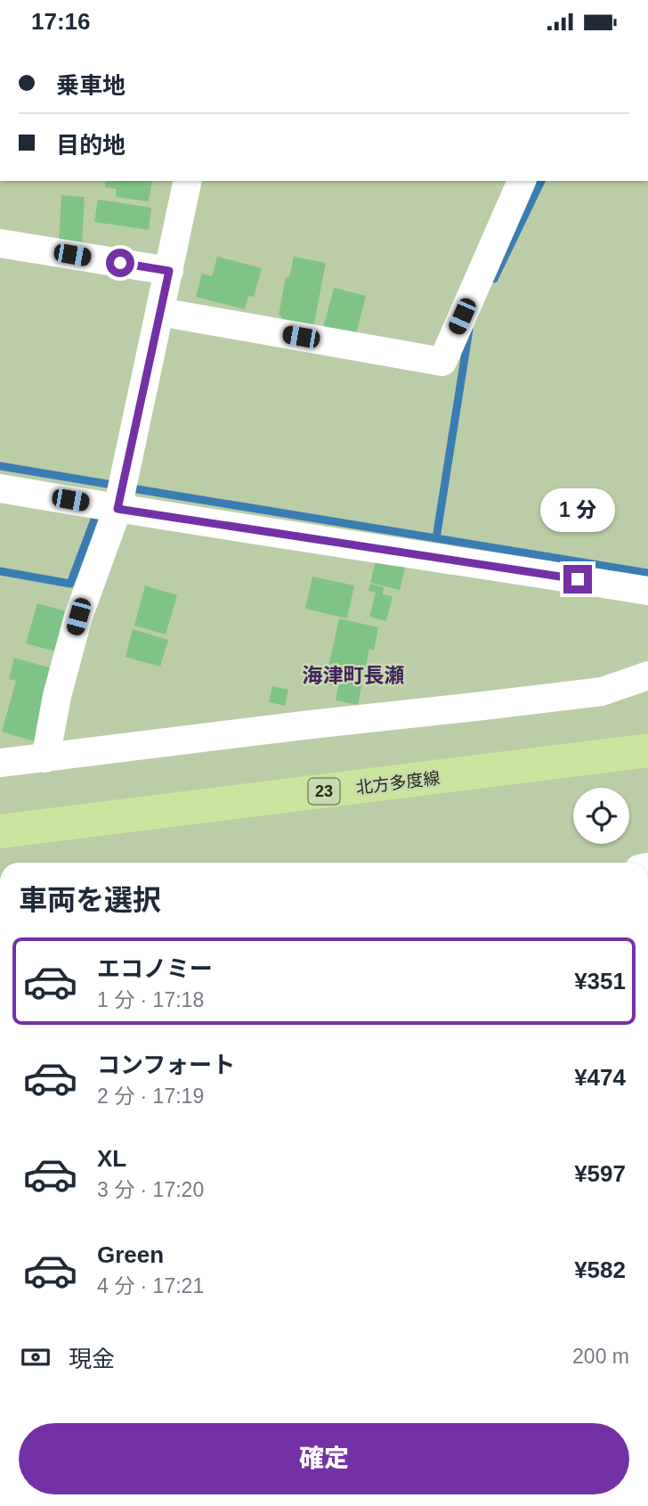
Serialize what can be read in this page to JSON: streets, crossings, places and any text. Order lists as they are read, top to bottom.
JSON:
{
  "streets": {
    "main road": ["北方多度線", "23"]
  },
  "districts": ["海津町長瀬"],
  "page": {
    "status": "17:16",
    "banner": ["乗車地", "目的地"],
    "bubble": "1 分",
    "heading": "車両を選択",
    "list": [
      {
        "name": "エコノミー",
        "note": "1 分 · 17:18",
        "value": "¥351"
      },
      {
        "name": "コンフォート",
        "note": "2 分 · 17:19",
        "value": "¥474"
      },
      {
        "name": "XL",
        "note": "3 分 · 17:20",
        "value": "¥597"
      },
      {
        "name": "Green",
        "note": "4 分 · 17:21",
        "value": "¥582"
      }
    ],
    "pay": ["現金", "200 m"],
    "buttons": "確定"
  }
}
